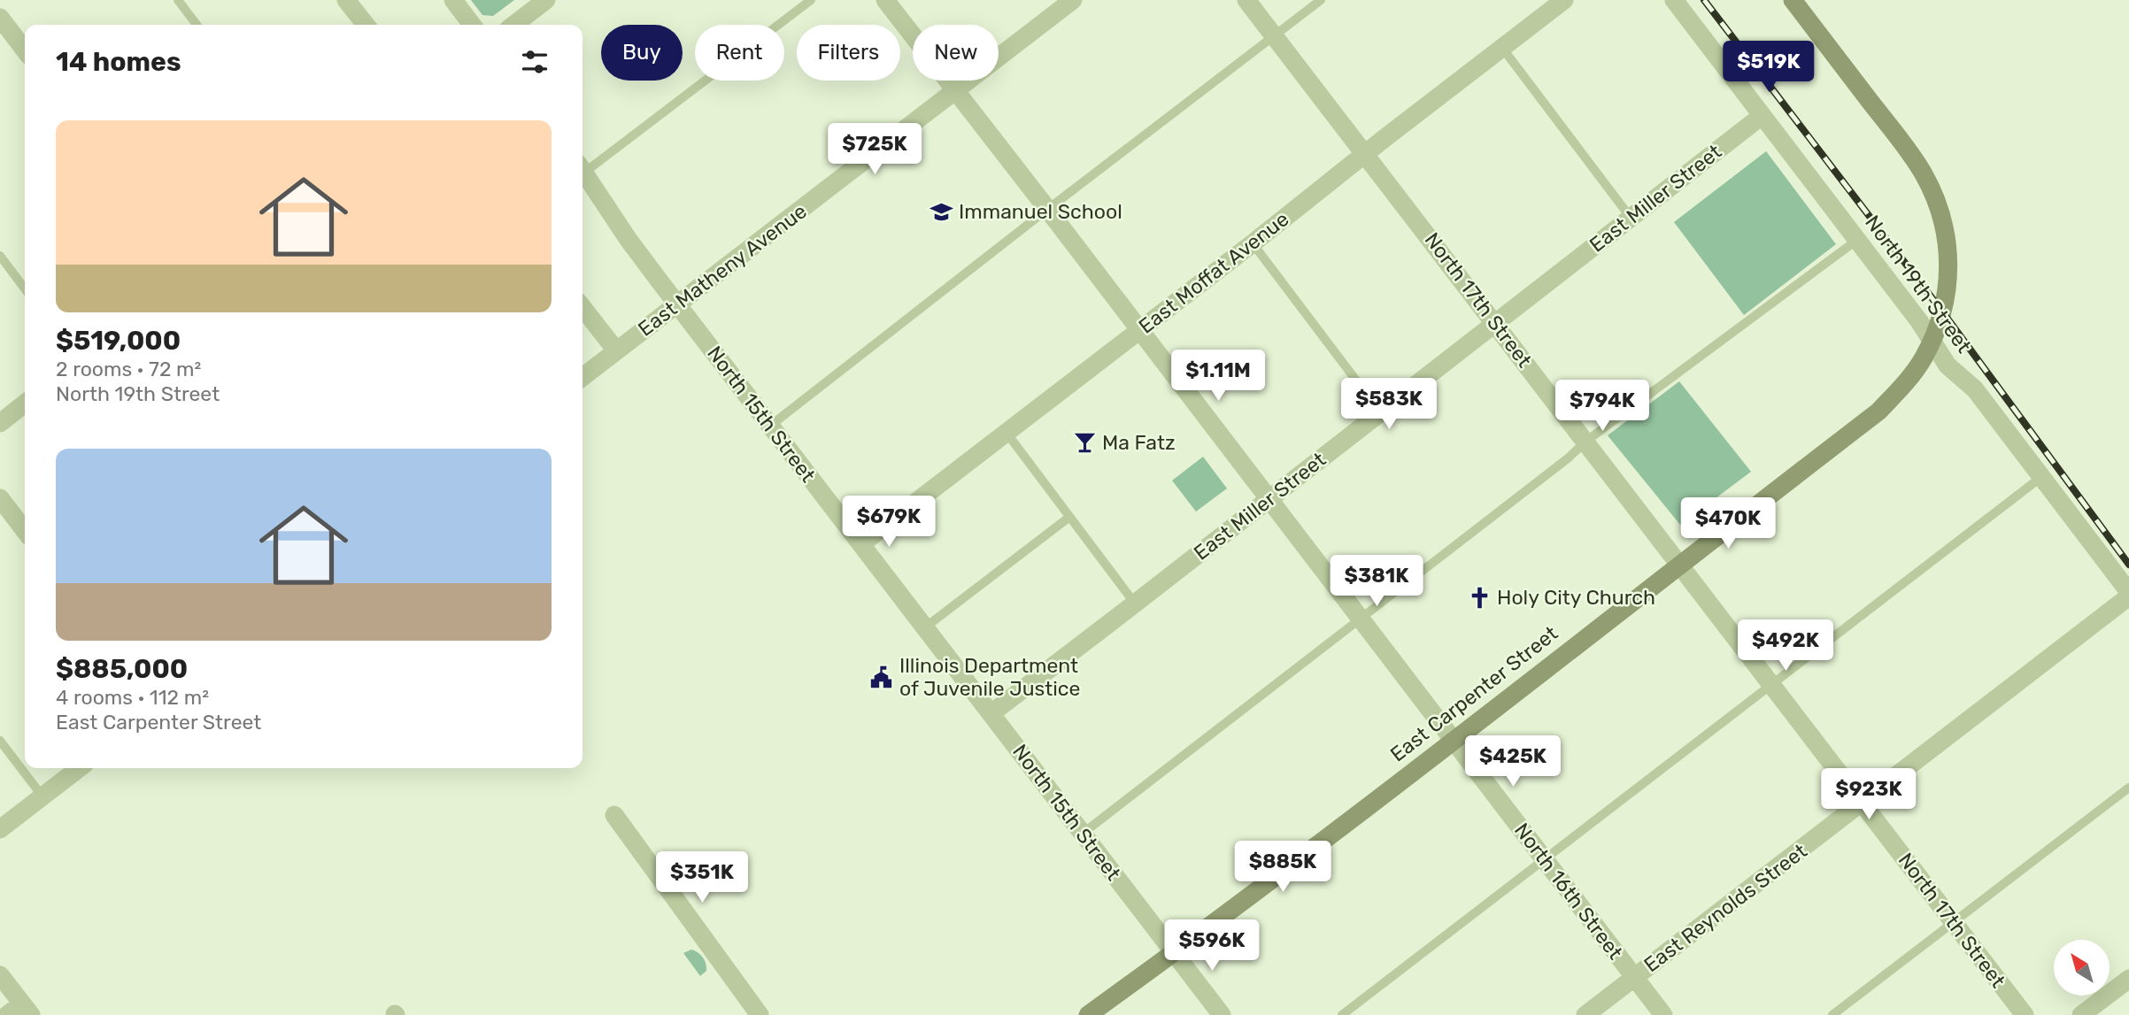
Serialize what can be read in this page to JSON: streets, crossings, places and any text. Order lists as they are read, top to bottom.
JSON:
{
  "streets": {
    "street": [
      "East Miller Street",
      "East Matheny Avenue",
      "East Moffat Avenue",
      "North 19th Street",
      "North 17th Street",
      "North 15th Street",
      "East Carpenter Street",
      "North 16th Street",
      "East Reynolds Street"
    ]
  },
  "crossings": [
    ["East Miller Street", "North 19th Street"],
    ["East Miller Street", "North 17th Street"],
    ["East Miller Street", "North 15th Street"],
    ["East Miller Street", "North 16th Street"],
    ["East Matheny Avenue", "North 15th Street"],
    ["East Matheny Avenue", "North 16th Street"],
    ["East Moffat Avenue", "North 17th Street"],
    ["East Moffat Avenue", "North 15th Street"],
    ["East Moffat Avenue", "North 16th Street"],
    ["North 19th Street", "East Carpenter Street"],
    ["North 19th Street", "East Reynolds Street"],
    ["North 17th Street", "East Carpenter Street"],
    ["North 17th Street", "East Reynolds Street"],
    ["North 15th Street", "East Carpenter Street"],
    ["East Carpenter Street", "North 16th Street"],
    ["North 16th Street", "East Reynolds Street"]
  ],
  "places": {
    "school or university": ["Immanuel School"],
    "bar": ["Ma Fatz"],
    "church": ["Holy City Church"],
    "public building": ["Illinois Department of Juvenile Justice"]
  },
  "north": "top left",
  "page": {
    "chip": [
      "Buy",
      "Rent",
      "Filters",
      "New"
    ],
    "heading": "14 homes",
    "price": [
      "$519K",
      "$725K",
      "$1.11M",
      "$583K",
      "$794K",
      "$679K",
      "$470K",
      "$381K",
      "$492K",
      "$425K",
      "$923K",
      "$885K",
      "$351K",
      "$596K"
    ],
    "list": [
      {
        "name": "$519,000",
        "note": "2 rooms · 72 m² · North 19th Street"
      },
      {
        "name": "$885,000",
        "note": "4 rooms · 112 m² · East Carpenter Street"
      }
    ]
  }
}
